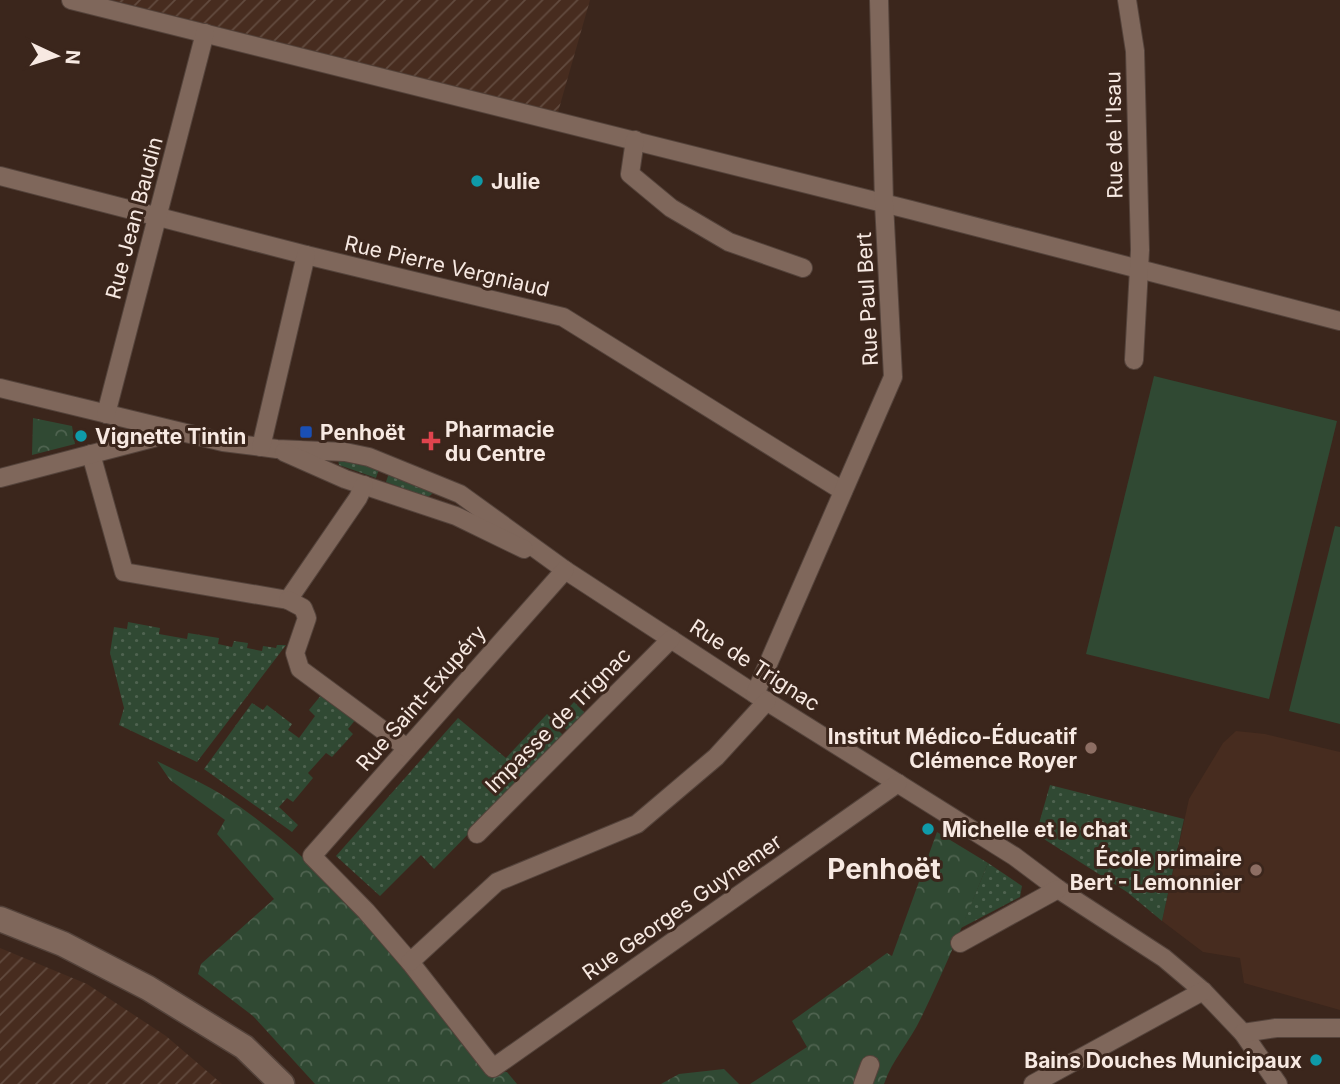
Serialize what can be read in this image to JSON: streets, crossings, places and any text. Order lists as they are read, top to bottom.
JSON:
{
  "streets": {
    "street": [
      "Rue de l'Isau",
      "Rue Jean Baudin",
      "Rue Pierre Vergniaud",
      "Rue Paul Bert",
      "Rue de Trignac",
      "Rue Saint-Exupéry",
      "Impasse de Trignac",
      "Rue Georges Guynemer"
    ]
  },
  "crossings": [
    ["Rue Jean Baudin", "Rue Pierre Vergniaud"],
    ["Rue Jean Baudin", "Rue de Trignac"],
    ["Rue Pierre Vergniaud", "Rue Paul Bert"],
    ["Rue Paul Bert", "Rue de Trignac"],
    ["Rue Paul Bert", "Rue Saint-Exupéry"],
    ["Rue Paul Bert", "Rue Georges Guynemer"],
    ["Rue de Trignac", "Rue Saint-Exupéry"],
    ["Rue de Trignac", "Impasse de Trignac"],
    ["Rue de Trignac", "Rue Georges Guynemer"],
    ["Rue Saint-Exupéry", "Rue Georges Guynemer"]
  ],
  "districts": ["Penhoët"],
  "places": {
    "other": [
      "Julie",
      "Vignette Tintin",
      "Institut Médico-Éducatif Clémence Royer",
      "Michelle et le chat",
      "École primaire Bert - Lemonnier",
      "Bains Douches Municipaux"
    ],
    "transit": ["Penhoët"],
    "health": ["Pharmacie du Centre"]
  },
  "north": "right"
}
